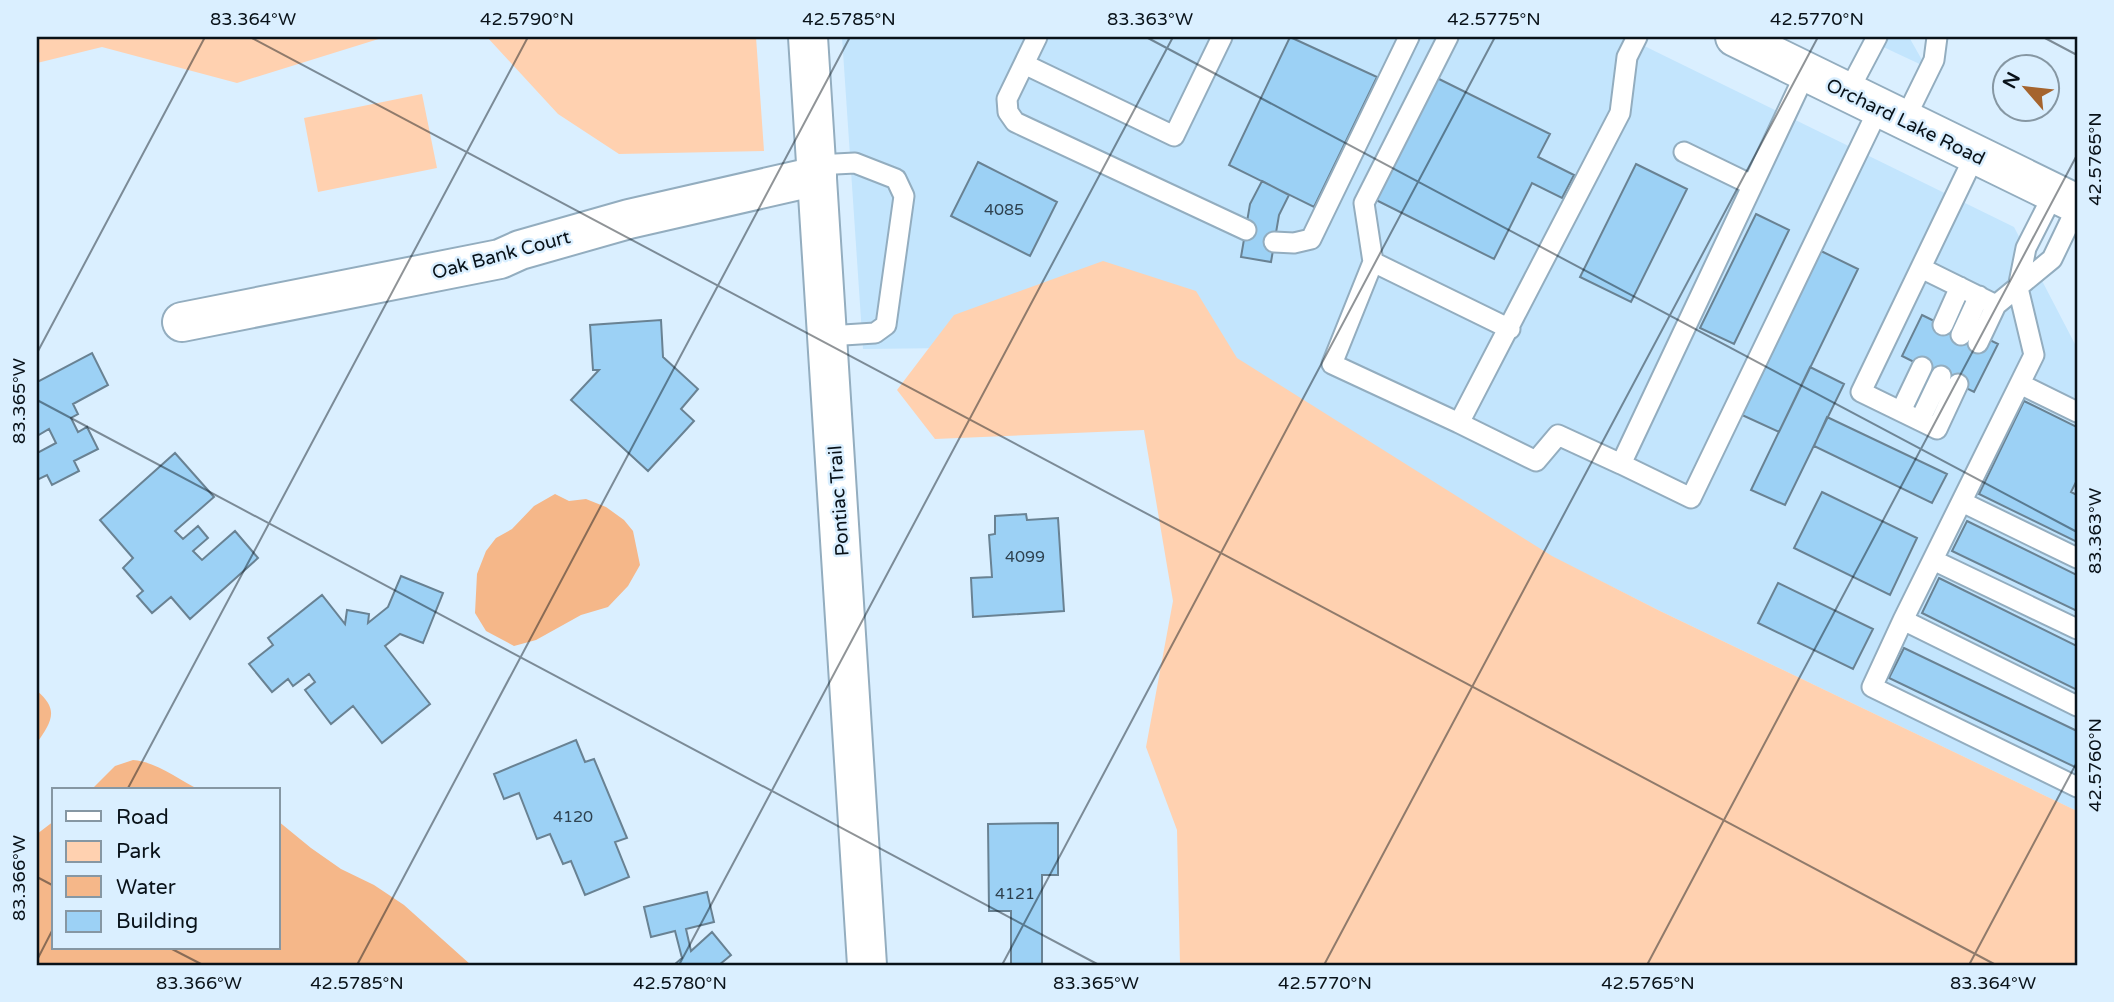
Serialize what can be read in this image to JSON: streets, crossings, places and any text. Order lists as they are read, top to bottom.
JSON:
{
  "streets": {
    "main road": ["Orchard Lake Road", "Oak Bank Court", "Pontiac Trail"]
  },
  "crossings": [
    ["Oak Bank Court", "Pontiac Trail"]
  ],
  "house_numbers": [
    "4085",
    "4099",
    "4120",
    "4121"
  ],
  "legend": [
    "Road",
    "Park",
    "Water",
    "Building"
  ],
  "north": "top left",
  "coordinates": [
    "83.364°W",
    "42.5790°N",
    "42.5785°N",
    "83.363°W",
    "42.5775°N",
    "42.5770°N",
    "42.5765°N",
    "83.365°W",
    "42.5760°N",
    "83.366°W",
    "42.5780°N"
  ]
}
